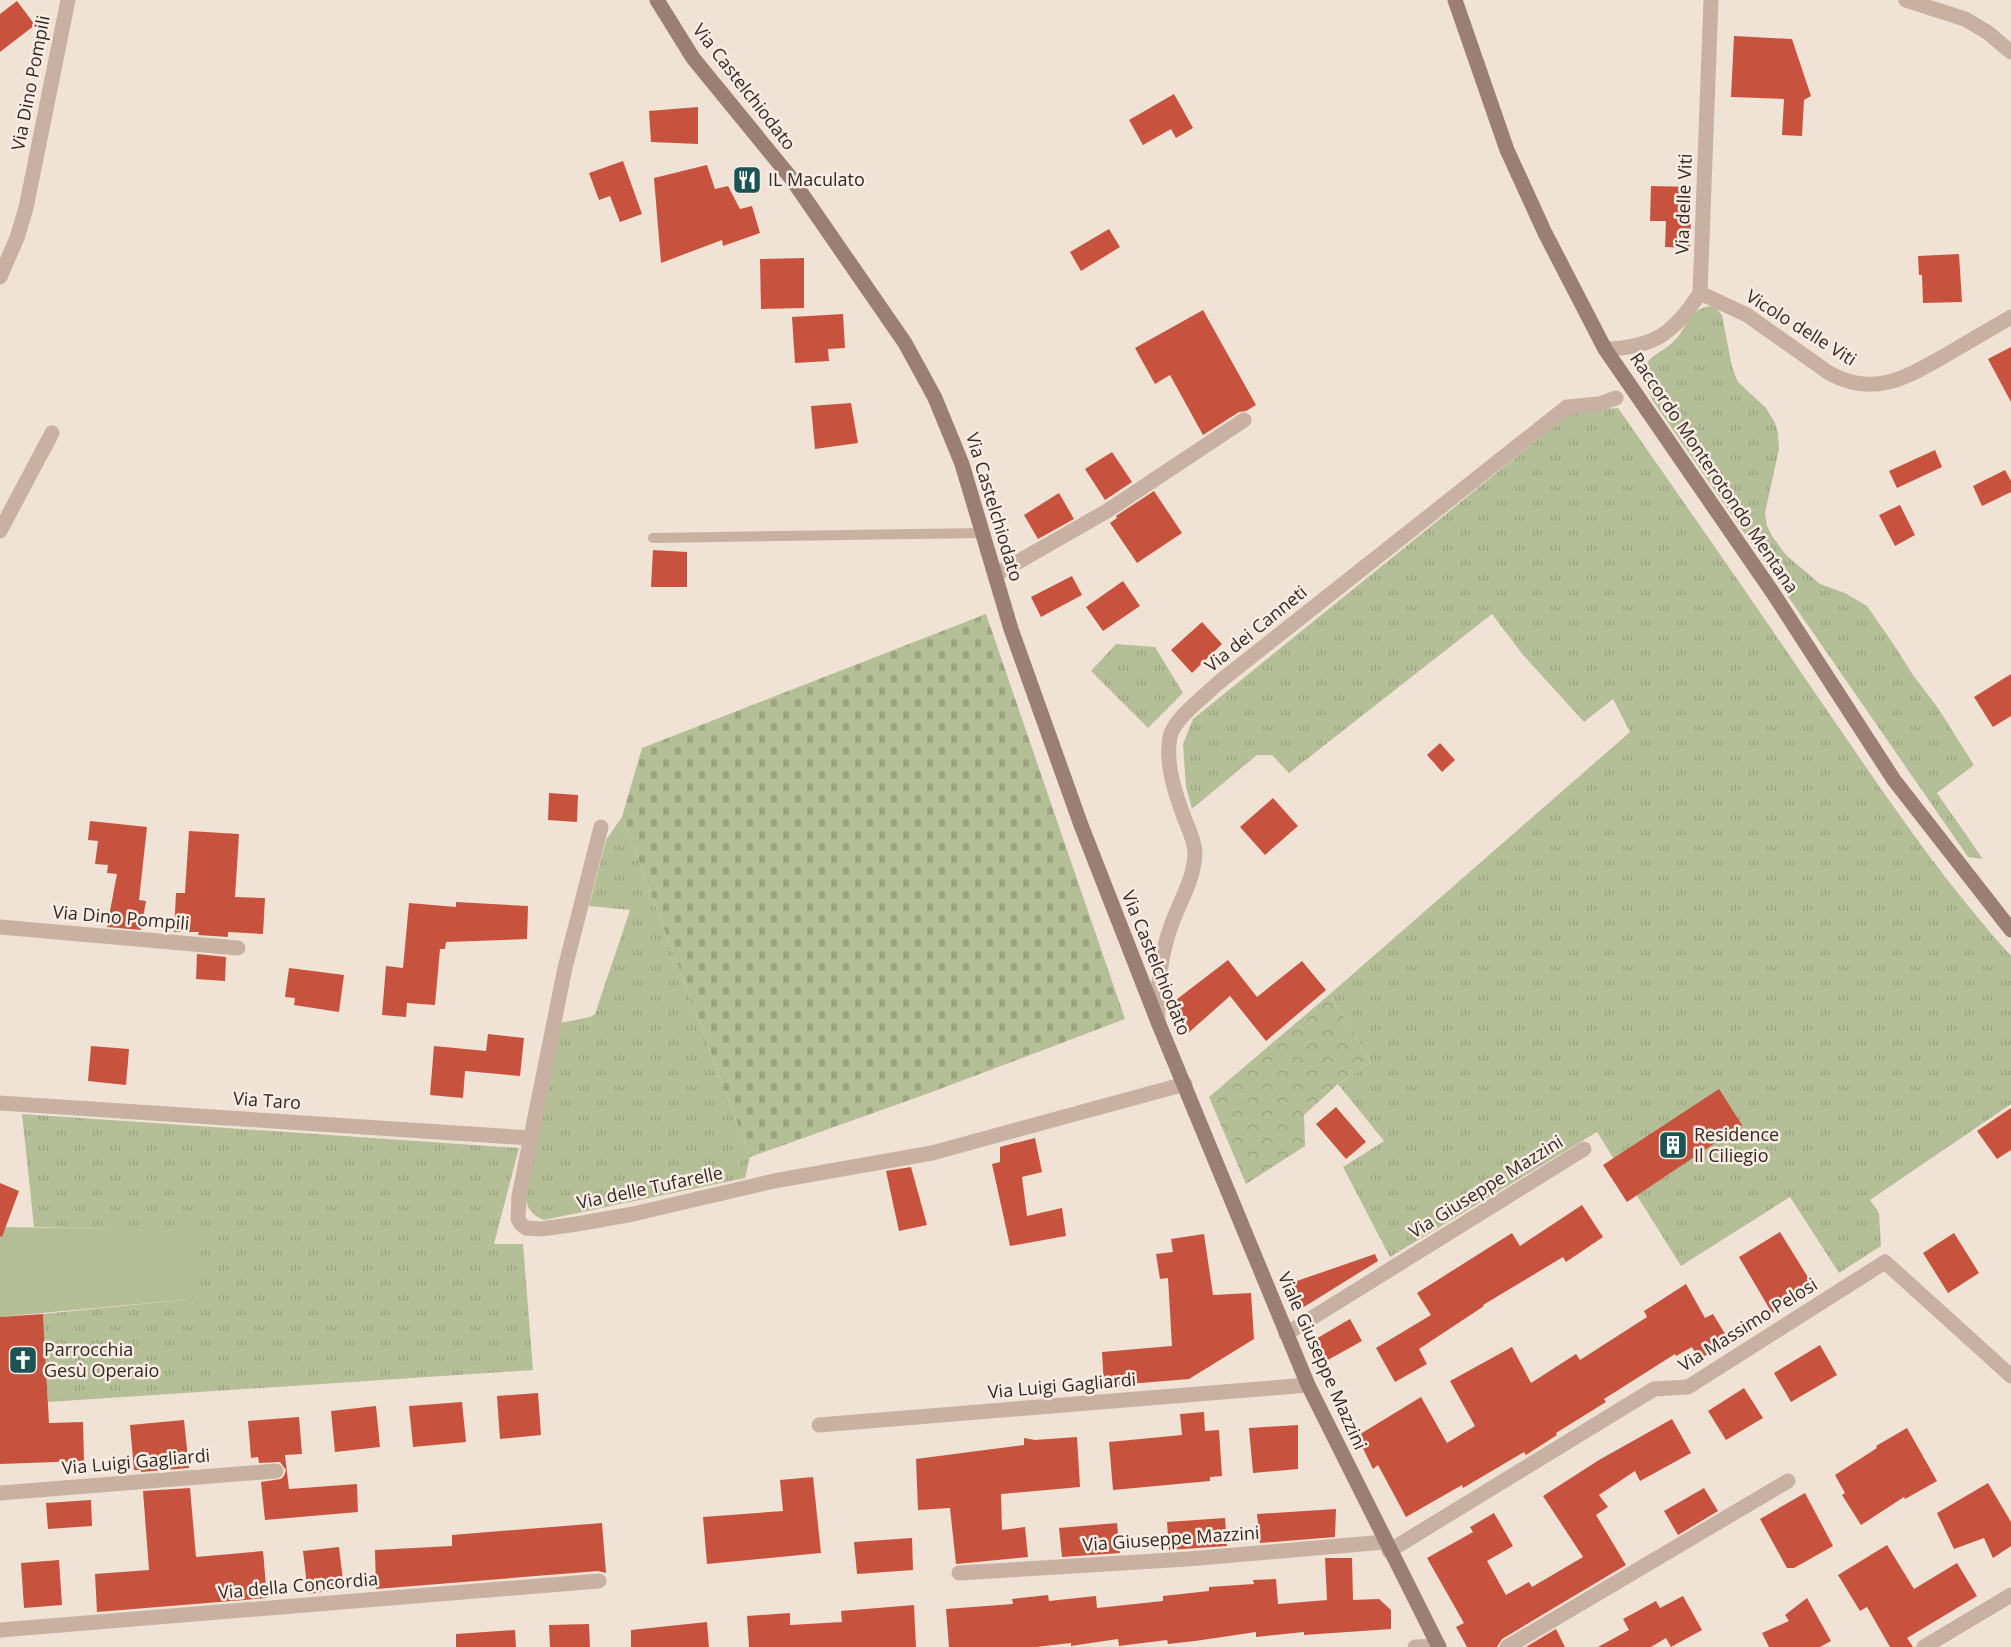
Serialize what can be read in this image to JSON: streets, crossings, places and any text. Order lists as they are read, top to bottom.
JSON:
{
  "streets": {
    "street": [
      "Via Dino Pompili",
      "Via Castelchiodato",
      "Via delle Viti",
      "Vicolo delle Viti",
      "Raccordo Monterotondo Mentana",
      "Via dei Canneti",
      "Via Taro",
      "Via Giuseppe Mazzini",
      "Via delle Tufarelle",
      "Via Massimo Pelosi",
      "Viale Giuseppe Mazzini",
      "Via Luigi Gagliardi",
      "Via della Concordia"
    ]
  },
  "crossings": [
    ["Via Castelchiodato", "Via dei Canneti"],
    ["Via Castelchiodato", "Via delle Tufarelle"],
    ["Via Castelchiodato", "Viale Giuseppe Mazzini"],
    ["Via delle Viti", "Vicolo delle Viti"],
    ["Via Taro", "Via delle Tufarelle"],
    ["Via Giuseppe Mazzini", "Via Massimo Pelosi"],
    ["Via Giuseppe Mazzini", "Viale Giuseppe Mazzini"],
    ["Via delle Tufarelle", "Viale Giuseppe Mazzini"],
    ["Via Massimo Pelosi", "Viale Giuseppe Mazzini"],
    ["Viale Giuseppe Mazzini", "Via Luigi Gagliardi"]
  ],
  "places": {
    "restaurant": ["IL Maculato"],
    "building": ["Residence Il Ciliegio"],
    "church": ["Parrocchia Gesù Operaio"]
  }
}
